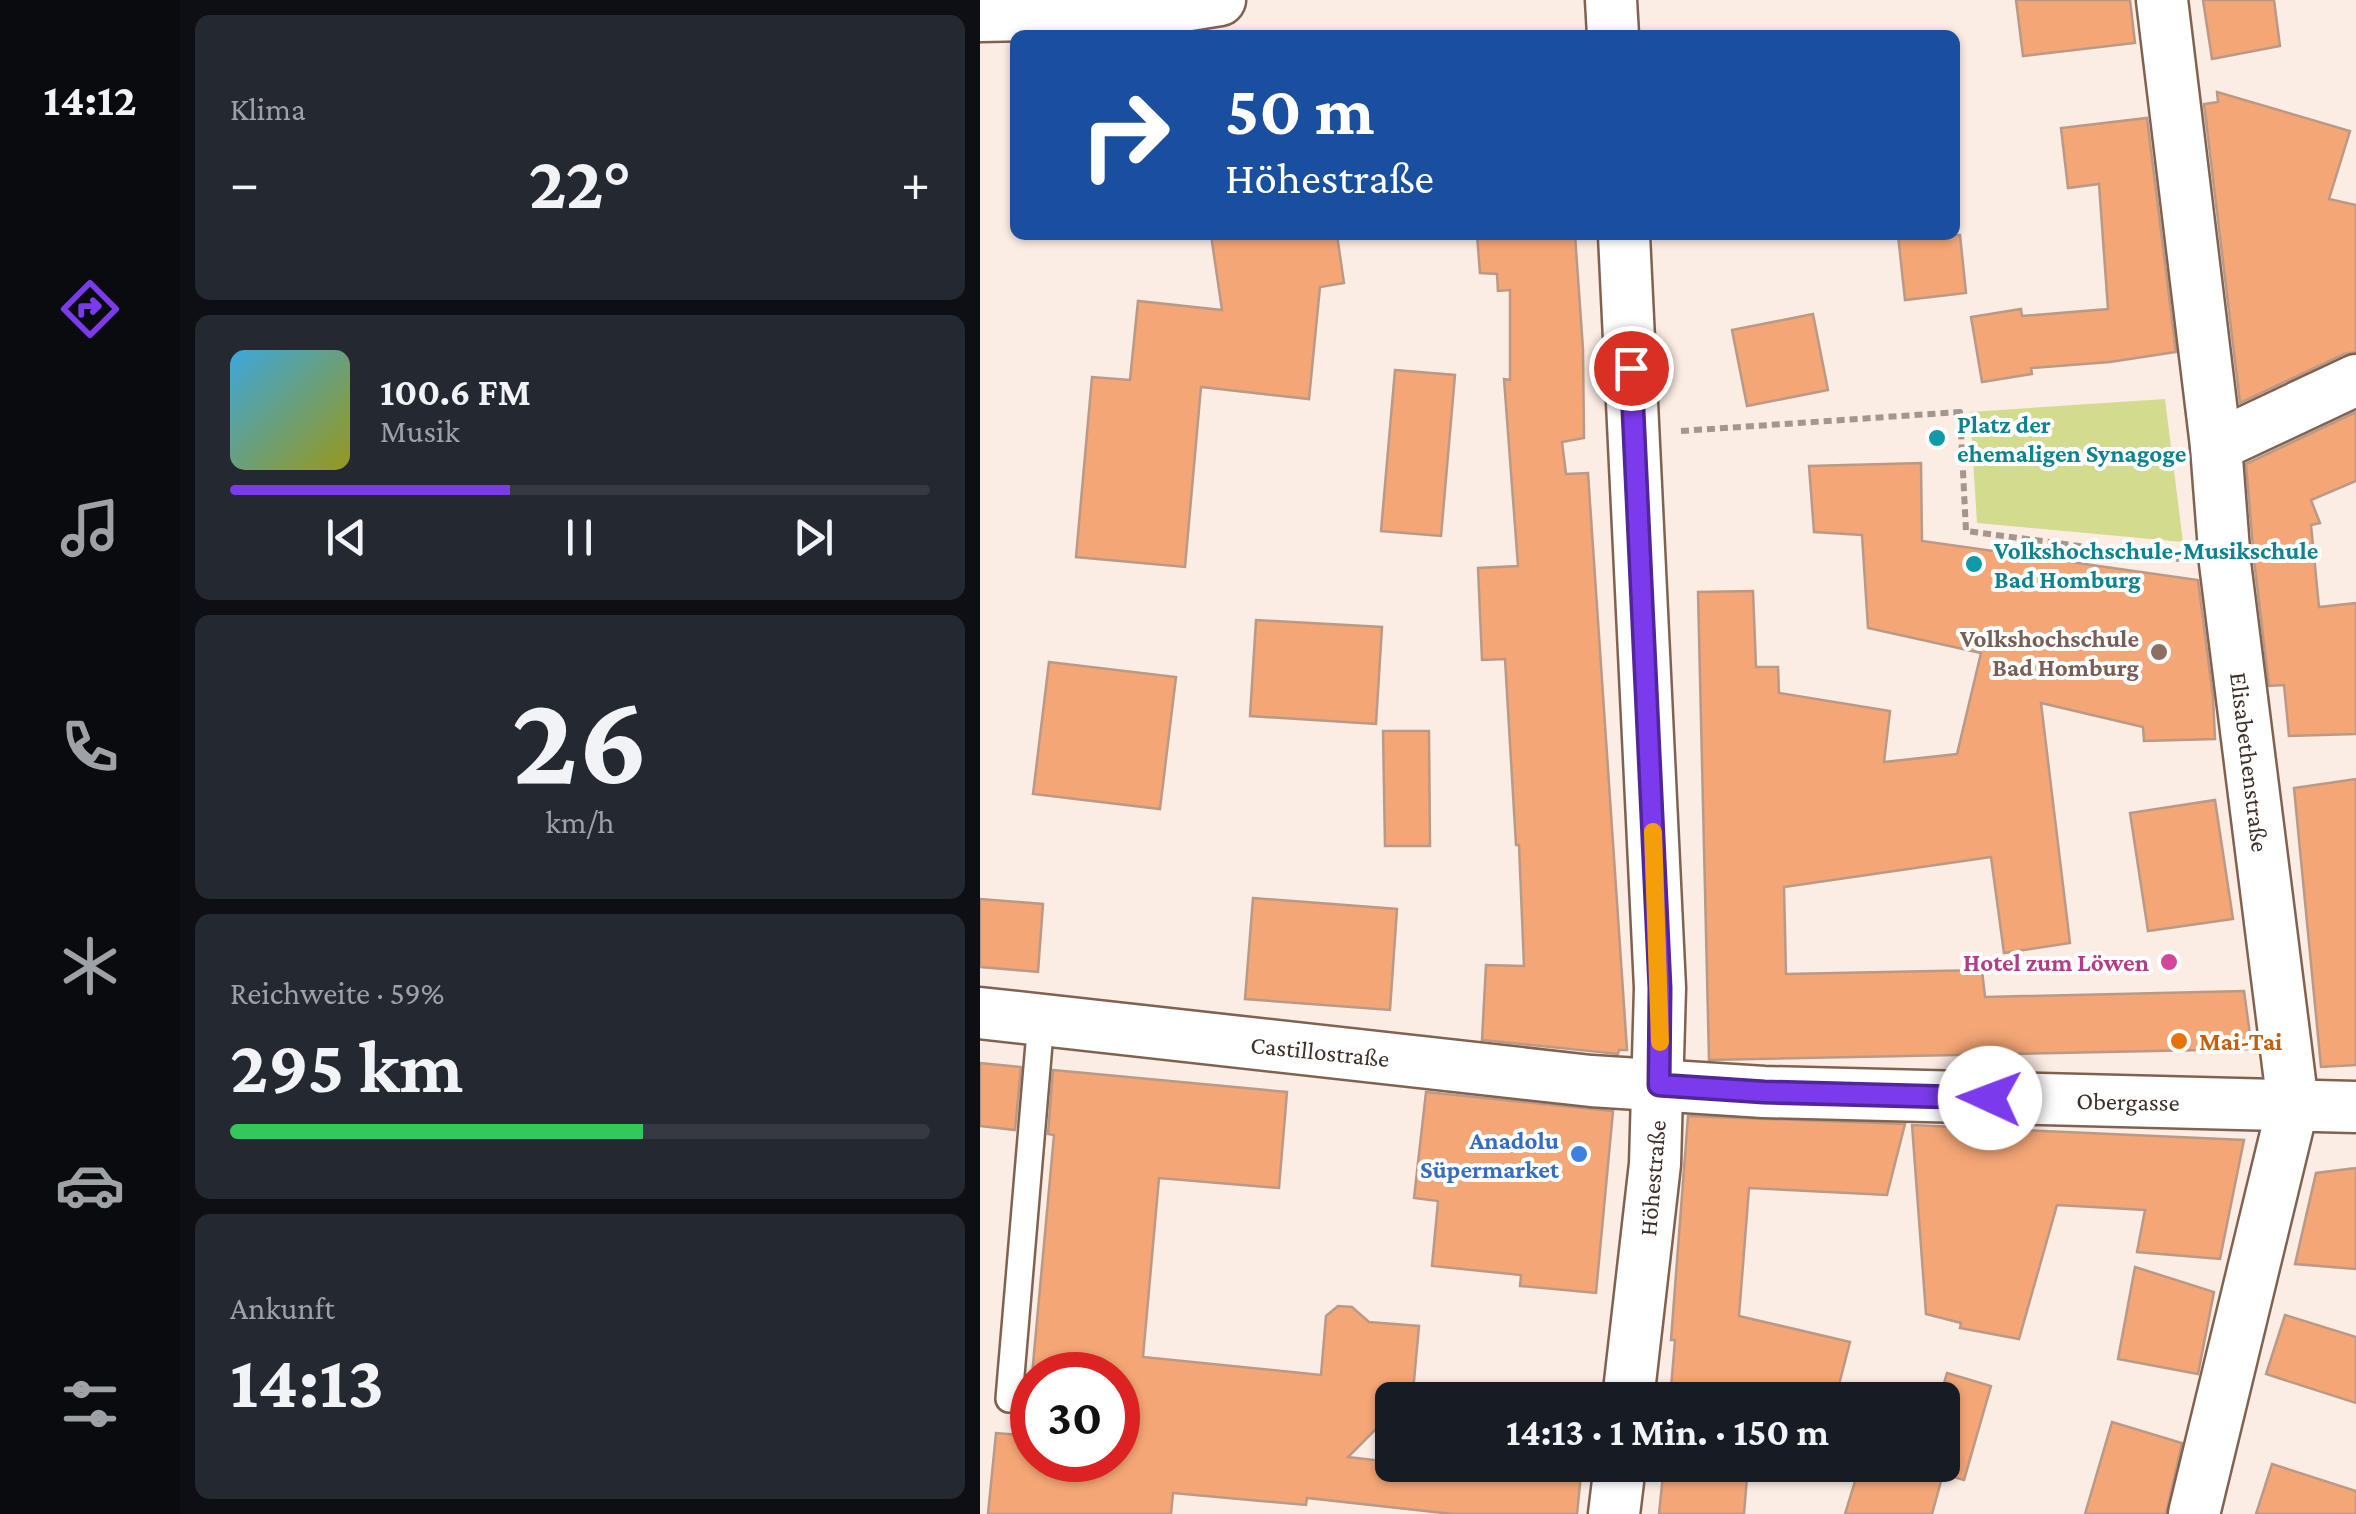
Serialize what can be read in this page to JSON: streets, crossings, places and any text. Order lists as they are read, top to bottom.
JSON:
{
  "streets": {
    "street": [
      "Elisabethenstraße",
      "Castillostraße",
      "Obergasse",
      "Höhestraße"
    ]
  },
  "crossings": [
    ["Elisabethenstraße", "Obergasse"],
    ["Castillostraße", "Obergasse"],
    ["Castillostraße", "Höhestraße"],
    ["Obergasse", "Höhestraße"]
  ],
  "places": [
    "Platz der ehemaligen Synagoge",
    "Volkshochschule-Musikschule Bad Homburg",
    "Volkshochschule Bad Homburg",
    "Hotel zum Löwen",
    "Mai-Tai",
    "Anadolu Süpermarket"
  ],
  "page": {
    "tabs": "14:12",
    "tile": [
      "Klima",
      ["26", "km/h"],
      ["Reichweite · 59%", "295 km"],
      ["Ankunft", "14:13"]
    ],
    "turn": ["50 m", "Höhestraße"],
    "heat": ["−", "22°", "+"],
    "song": ["100.6 FM", "Musik"],
    "limit": "30",
    "trip": "14:13 · 1 Min. · 150 m"
  }
}
